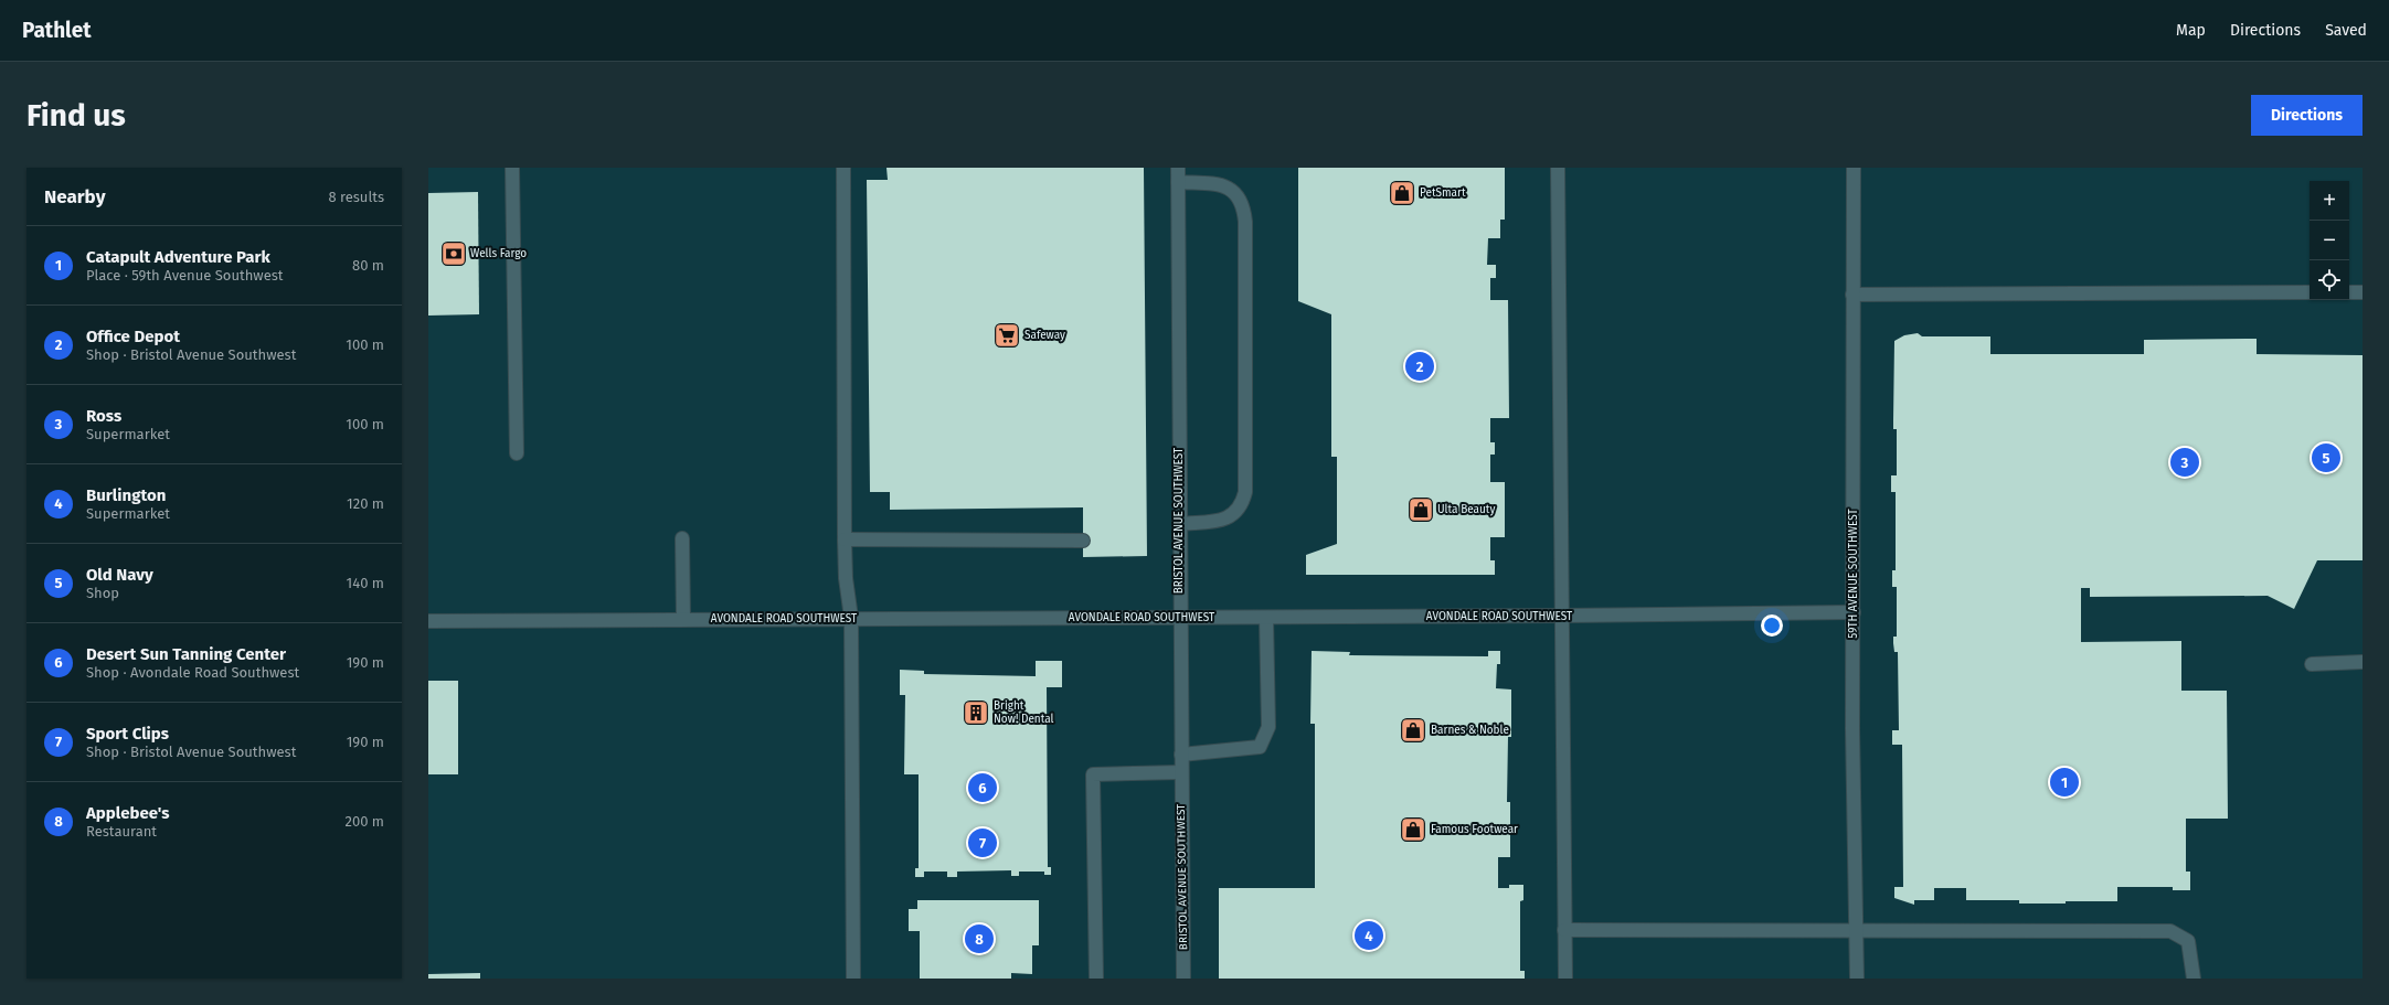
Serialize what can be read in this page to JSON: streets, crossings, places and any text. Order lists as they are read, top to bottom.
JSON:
{
  "streets": {
    "street": ["BRISTOL AVENUE SOUTHWEST", "59TH AVENUE SOUTHWEST", "AVONDALE ROAD SOUTHWEST"]
  },
  "crossings": [
    ["BRISTOL AVENUE SOUTHWEST", "AVONDALE ROAD SOUTHWEST"],
    ["59TH AVENUE SOUTHWEST", "AVONDALE ROAD SOUTHWEST"]
  ],
  "places": {
    "shop": [
      "PetSmart",
      "Ulta Beauty",
      "Barnes & Noble",
      "Famous Footwear"
    ],
    "bank": ["Wells Fargo"],
    "supermarket": ["Safeway"],
    "building": ["Bright Now! Dental"]
  },
  "page": {
    "header": "Pathlet",
    "nav": ["Map", "Directions", "Saved"],
    "buttons": "Directions",
    "title": "Find us",
    "heading": ["Nearby", "8 results"],
    "map_buttons": ["+", "−"],
    "list": [
      {
        "mark": "1",
        "name": "Catapult Adventure Park",
        "note": "Place · 59th Avenue Southwest",
        "value": "80 m"
      },
      {
        "mark": "2",
        "name": "Office Depot",
        "note": "Shop · Bristol Avenue Southwest",
        "value": "100 m"
      },
      {
        "mark": "3",
        "name": "Ross",
        "note": "Supermarket",
        "value": "100 m"
      },
      {
        "mark": "4",
        "name": "Burlington",
        "note": "Supermarket",
        "value": "120 m"
      },
      {
        "mark": "5",
        "name": "Old Navy",
        "note": "Shop",
        "value": "140 m"
      },
      {
        "mark": "6",
        "name": "Desert Sun Tanning Center",
        "note": "Shop · Avondale Road Southwest",
        "value": "190 m"
      },
      {
        "mark": "7",
        "name": "Sport Clips",
        "note": "Shop · Bristol Avenue Southwest",
        "value": "190 m"
      },
      {
        "mark": "8",
        "name": "Applebee's",
        "note": "Restaurant",
        "value": "200 m"
      }
    ],
    "pins": [
      "2",
      "5",
      "3",
      "1",
      "6",
      "7",
      "4",
      "8"
    ]
  }
}
